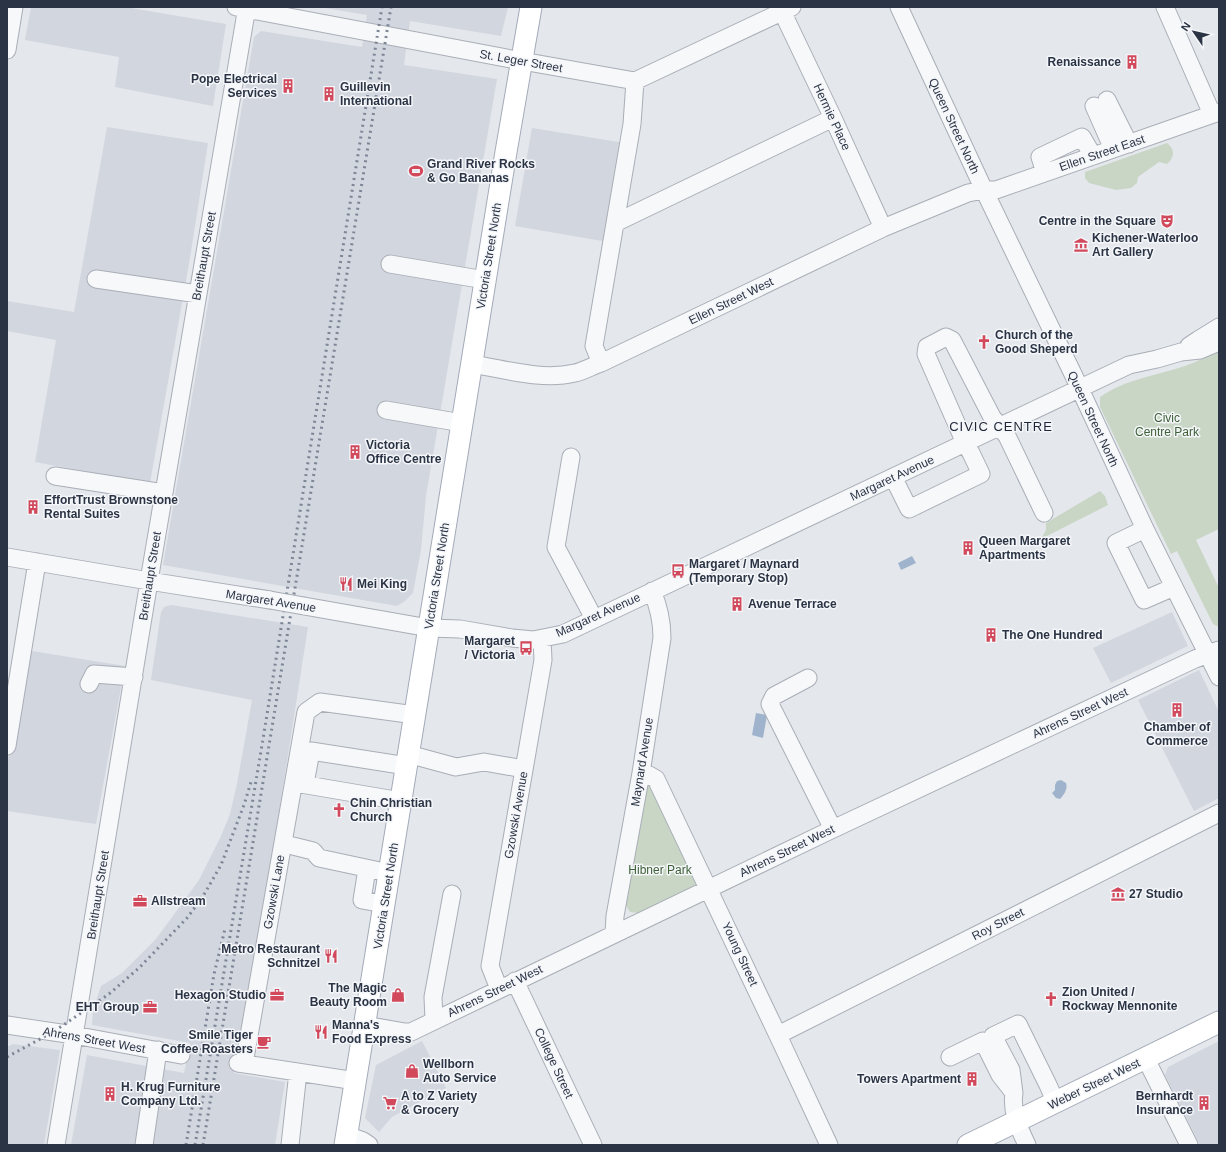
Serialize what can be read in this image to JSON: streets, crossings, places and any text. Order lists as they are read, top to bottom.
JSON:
{
  "streets": {
    "main road": ["Victoria Street North", "Weber Street West"],
    "street": [
      "St. Leger Street",
      "Hermie Place",
      "Queen Street North",
      "Ellen Street East",
      "Breithaupt Street",
      "Ellen Street West",
      "Margaret Avenue",
      "Ahrens Street West",
      "Maynard Avenue",
      "Gzowski Avenue",
      "Gzowski Lane",
      "Roy Street",
      "Young Street",
      "College Street"
    ]
  },
  "crossings": [
    ["St. Leger Street", "Breithaupt Street"],
    ["St. Leger Street", "Victoria Street North"],
    ["Hermie Place", "Ellen Street West"],
    ["Queen Street North", "Ellen Street East"],
    ["Queen Street North", "Ellen Street West"],
    ["Queen Street North", "Margaret Avenue"],
    ["Queen Street North", "Ahrens Street West"],
    ["Ellen Street East", "Ellen Street West"],
    ["Breithaupt Street", "Margaret Avenue"],
    ["Breithaupt Street", "Ahrens Street West"],
    ["Victoria Street North", "Ellen Street West"],
    ["Victoria Street North", "Margaret Avenue"],
    ["Victoria Street North", "Ahrens Street West"],
    ["Victoria Street North", "Gzowski Lane"],
    ["Margaret Avenue", "Maynard Avenue"],
    ["Margaret Avenue", "Gzowski Avenue"],
    ["Ahrens Street West", "Maynard Avenue"],
    ["Ahrens Street West", "Gzowski Avenue"],
    ["Ahrens Street West", "Young Street"],
    ["Ahrens Street West", "College Street"],
    ["Maynard Avenue", "Young Street"],
    ["Roy Street", "Young Street"]
  ],
  "districts": ["CIVIC CENTRE"],
  "parks": ["Civic Centre Park", "Hibner Park"],
  "places": {
    "building": [
      "Renaissance",
      "Pope Electrical Services",
      "Guillevin International",
      "Victoria Office Centre",
      "EffortTrust Brownstone Rental Suites",
      "Queen Margaret Apartments",
      "Avenue Terrace",
      "The One Hundred",
      "Chamber of Commerce",
      "Towers Apartment",
      "H. Krug Furniture Company Ltd.",
      "Bernhardt Insurance"
    ],
    "sports": ["Grand River Rocks & Go Bananas"],
    "theatre": ["Centre in the Square"],
    "museum": ["Kichener-Waterloo Art Gallery", "27 Studio"],
    "church": ["Church of the Good Sheperd", "Chin Christian Church", "Zion United / Rockway Mennonite"],
    "bus stop": ["Margaret / Maynard (Temporary Stop)", "Margaret / Victoria"],
    "restaurant": ["Mei King", "Metro Restaurant Schnitzel", "Manna's Food Express"],
    "office": ["Allstream", "Hexagon Studio", "EHT Group"],
    "shop": ["The Magic Beauty Room", "Wellborn Auto Service"],
    "cafe": ["Smile Tiger Coffee Roasters"],
    "supermarket": ["A to Z Variety & Grocery"]
  },
  "north": "top left"
}
